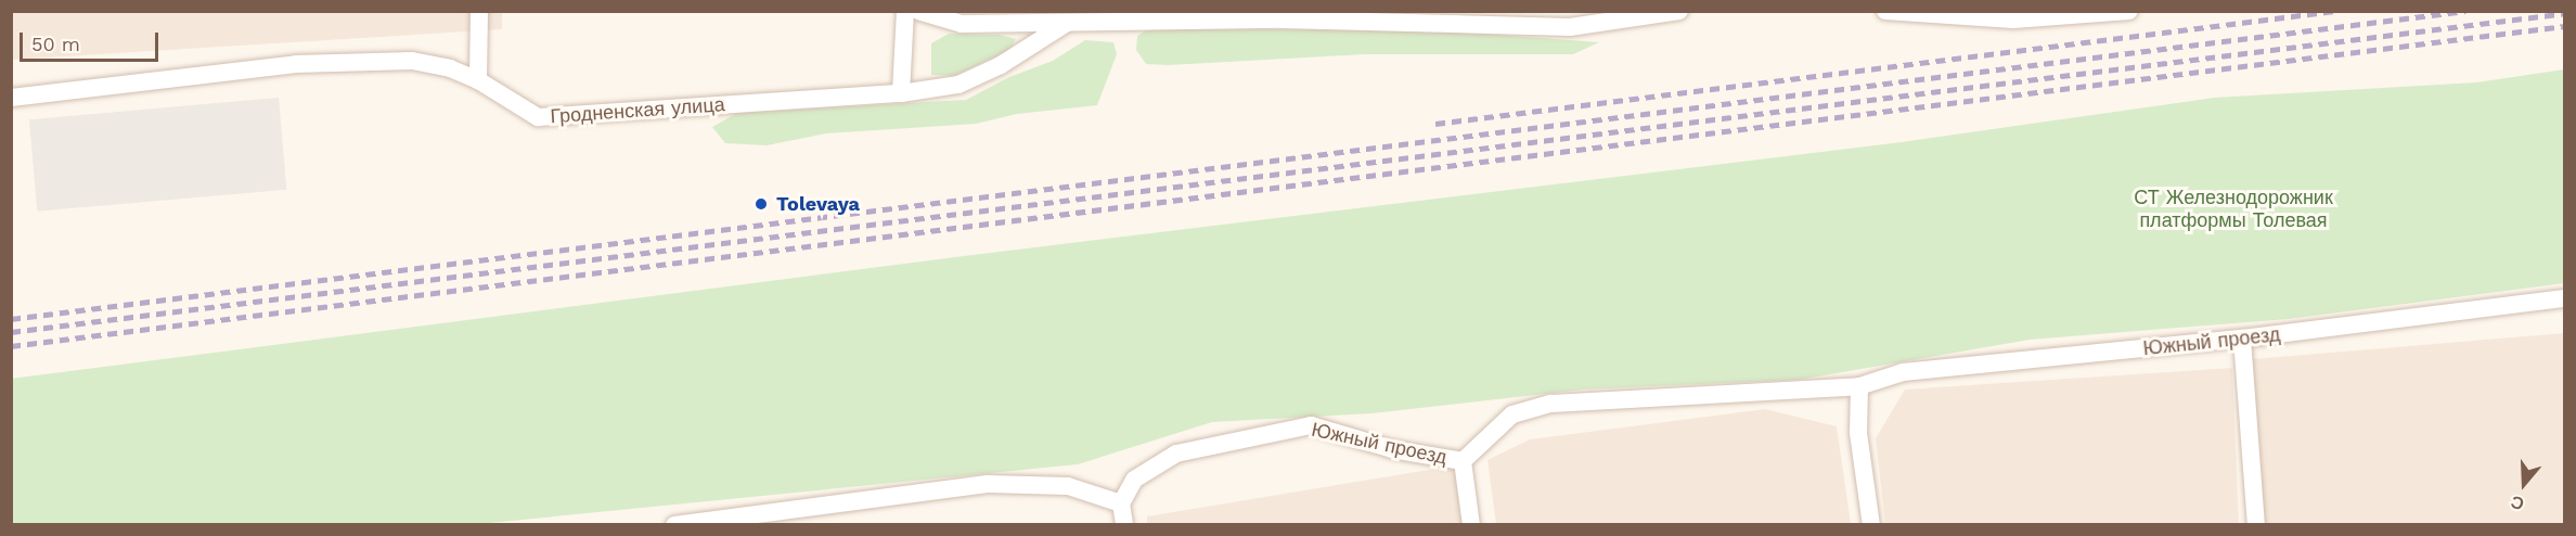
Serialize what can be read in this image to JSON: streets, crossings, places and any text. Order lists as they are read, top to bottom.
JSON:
{
  "streets": {
    "street": ["Гродненская улица", "Южный проезд"]
  },
  "parks": ["СТ Железнодорожник платформы Толевая"],
  "places": ["Tolevaya"],
  "scale_bar": "50 m",
  "north": "bottom"
}
